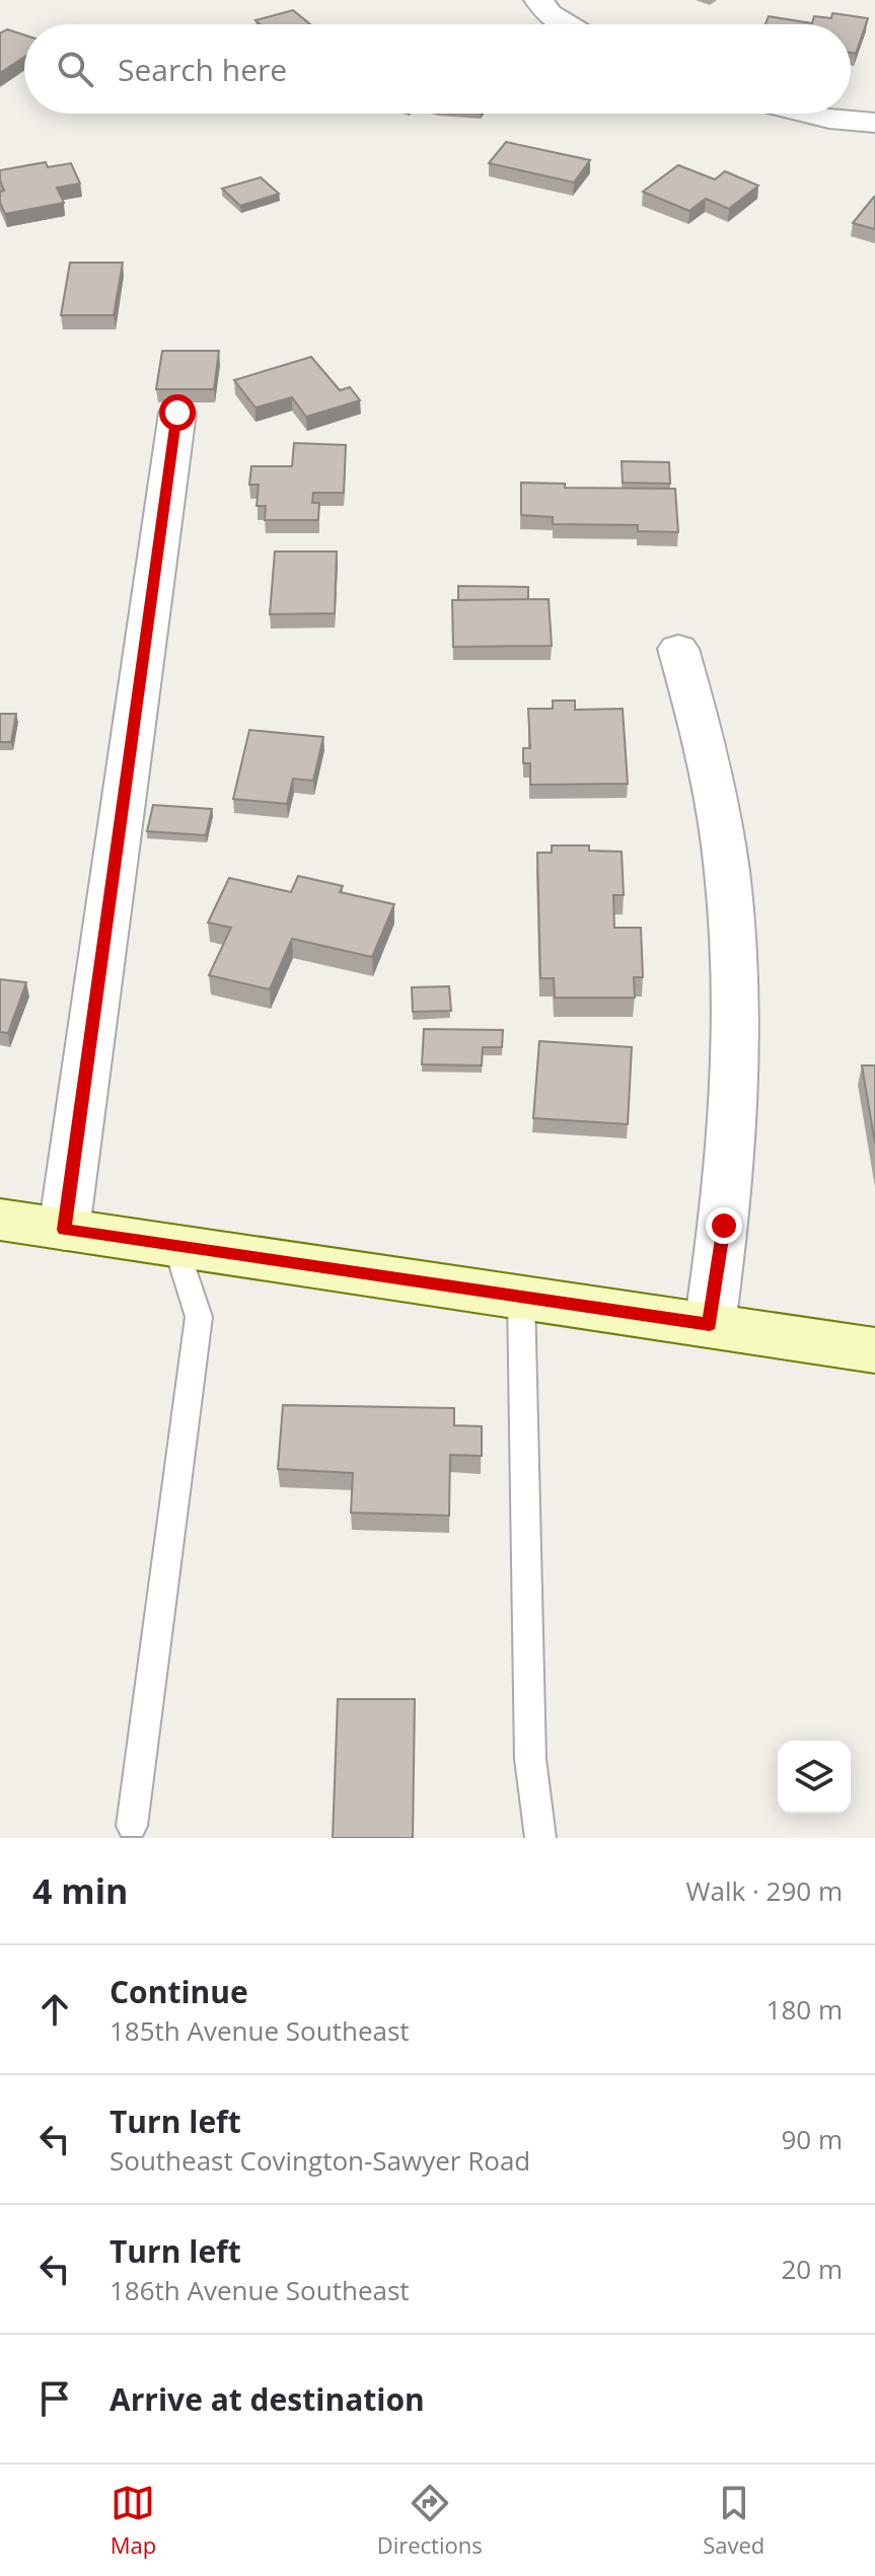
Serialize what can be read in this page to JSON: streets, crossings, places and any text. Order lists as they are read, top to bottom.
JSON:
{
  "page": {
    "search": "Search here",
    "heading": ["4 min", "Walk · 290 m"],
    "list": [
      ["Continue", "185th Avenue Southeast", "180 m"],
      ["Turn left", "Southeast Covington-Sawyer Road", "90 m"],
      ["Turn left", "186th Avenue Southeast", "20 m"],
      "Arrive at destination"
    ],
    "nav": ["Map", "Directions", "Saved"]
  }
}
